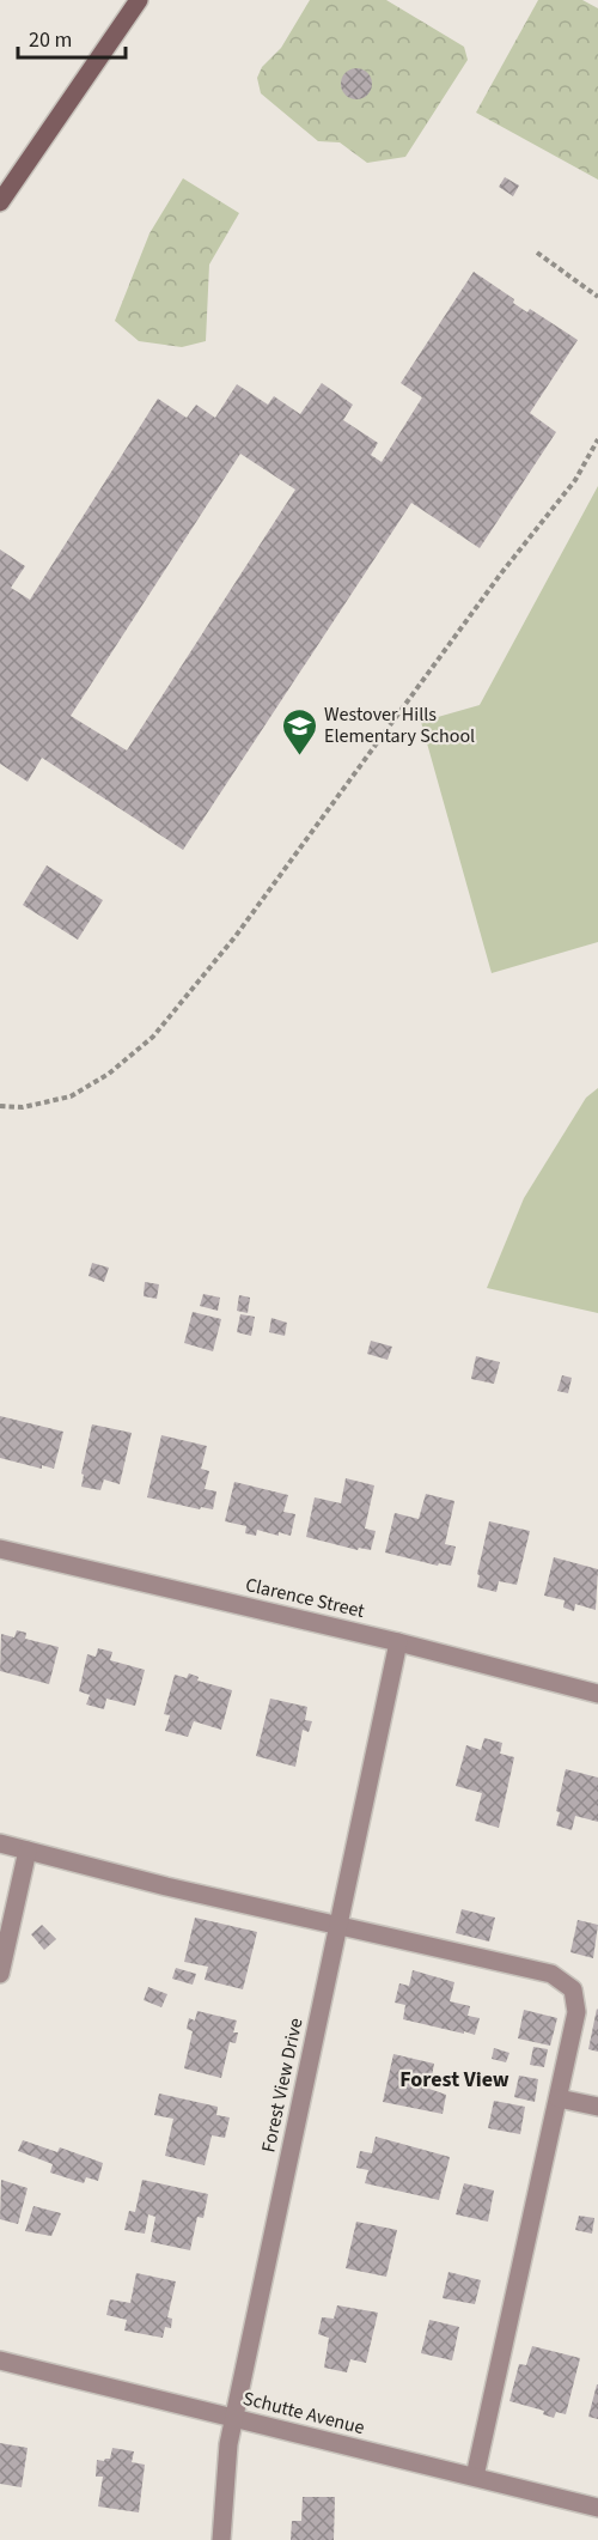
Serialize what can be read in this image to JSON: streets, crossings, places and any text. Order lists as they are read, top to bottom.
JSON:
{
  "streets": {
    "street": ["Clarence Street", "Forest View Drive", "Schutte Avenue"]
  },
  "crossings": [
    ["Clarence Street", "Forest View Drive"],
    ["Forest View Drive", "Schutte Avenue"]
  ],
  "districts": ["Forest View"],
  "places": {
    "school or university": ["Westover Hills Elementary School"]
  },
  "scale_bar": "20 m"
}
